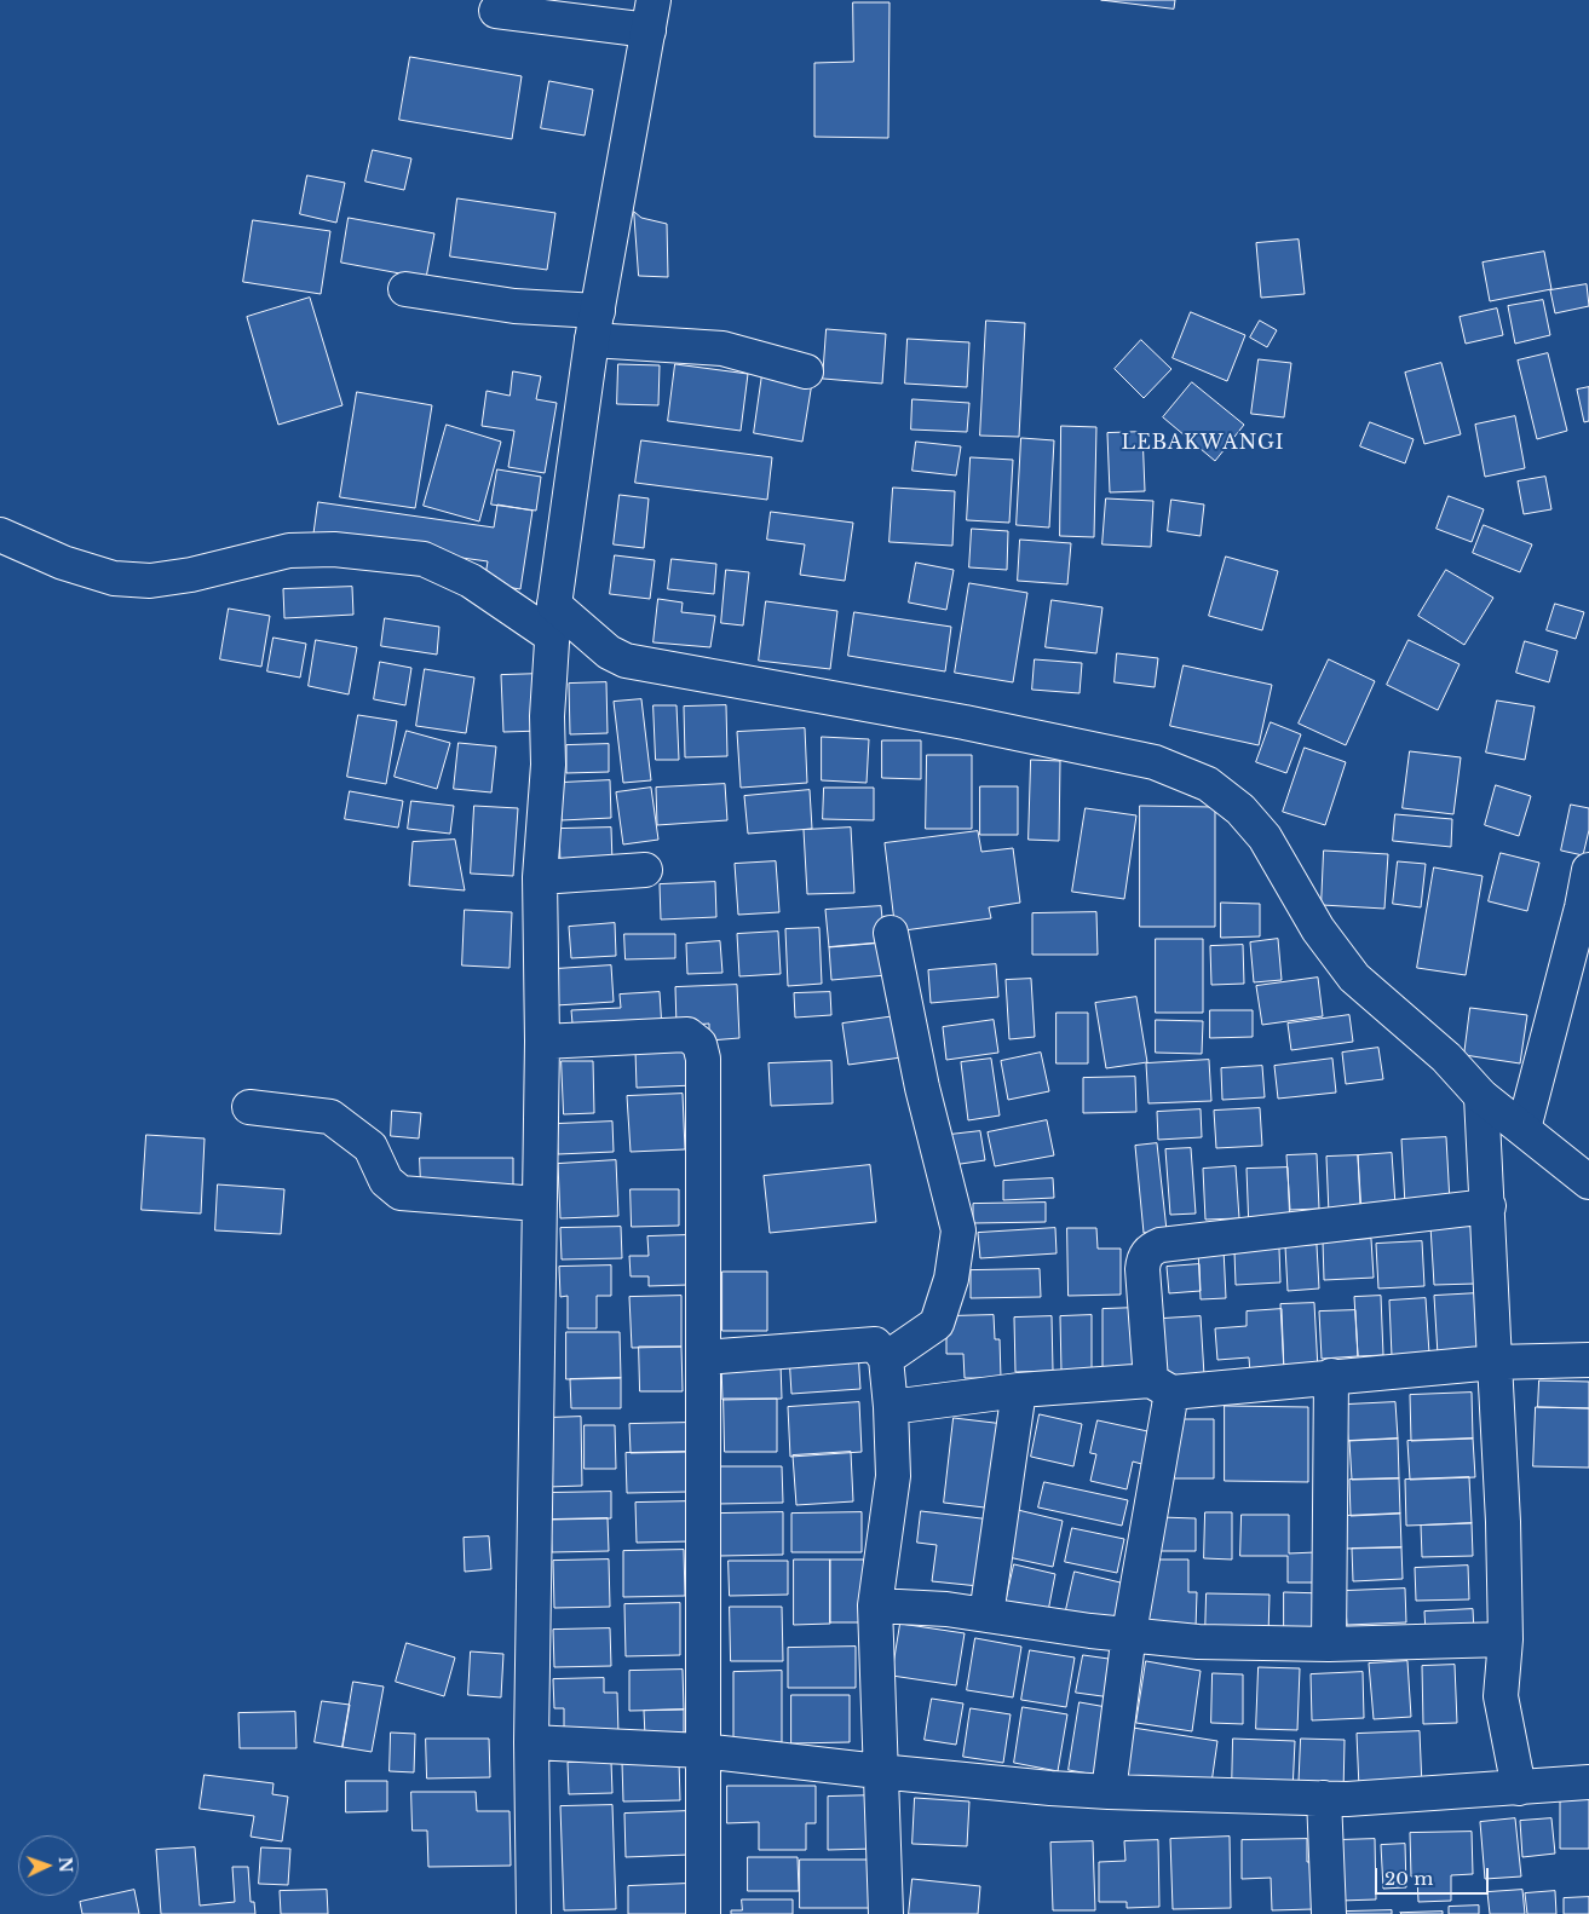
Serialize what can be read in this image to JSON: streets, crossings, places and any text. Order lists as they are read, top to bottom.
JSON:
{
  "districts": ["LEBAKWANGI"],
  "scale_bar": "20 m",
  "north": "right"
}
